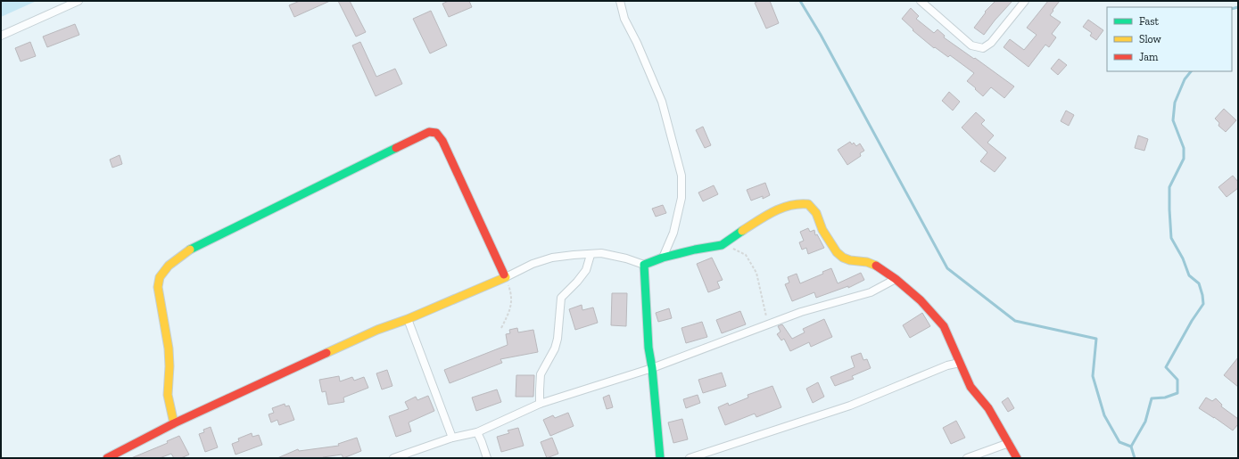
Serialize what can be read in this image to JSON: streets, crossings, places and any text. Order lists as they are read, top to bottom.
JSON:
{
  "legend": ["Fast", "Slow", "Jam"]
}
